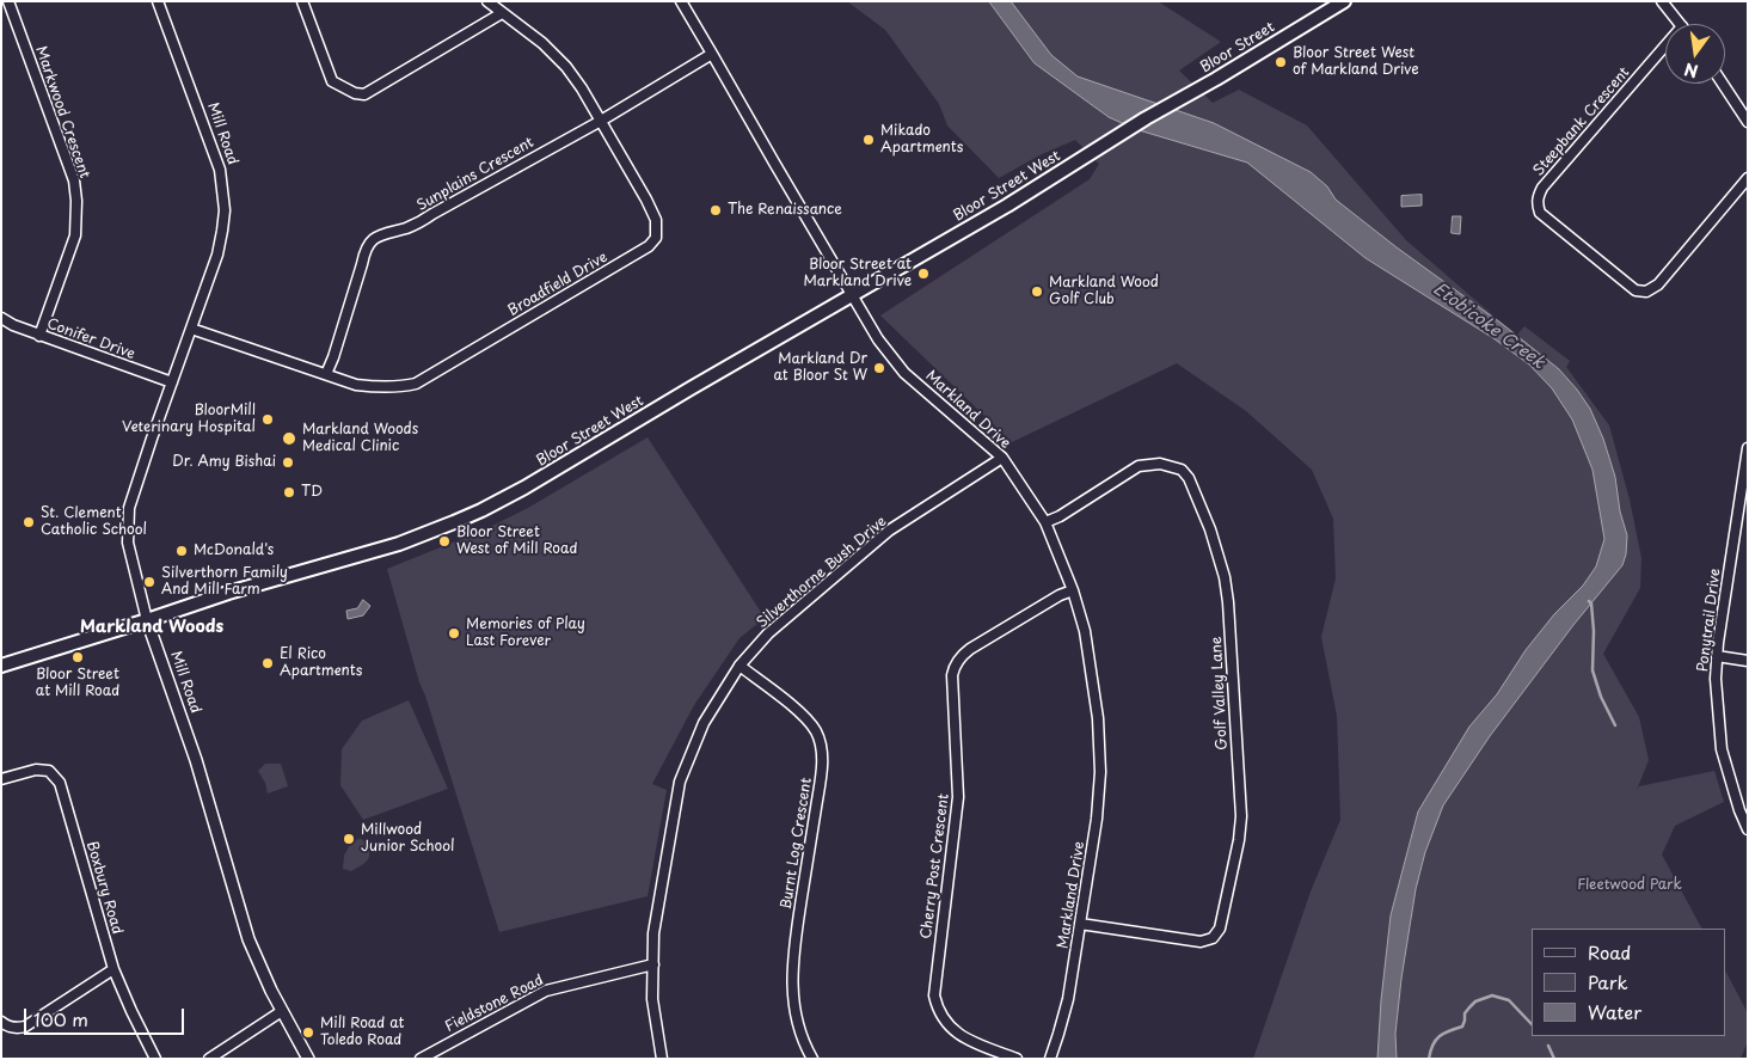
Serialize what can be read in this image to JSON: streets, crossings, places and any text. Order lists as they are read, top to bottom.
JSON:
{
  "streets": {
    "main road": ["Bloor Street", "Bloor Street West"],
    "street": [
      "Markwood Crescent",
      "Steepbank Crescent",
      "Mill Road",
      "Sunplains Crescent",
      "Broadfield Drive",
      "Conifer Drive",
      "Markland Drive",
      "Silverthorne Bush Drive",
      "Ponytrail Drive",
      "Golf Valley Lane",
      "Burnt Log Crescent",
      "Cherry Post Crescent",
      "Boxbury Road",
      "Fieldstone Road"
    ]
  },
  "crossings": [
    ["Bloor Street", "Bloor Street West"],
    ["Markwood Crescent", "Conifer Drive"],
    ["Mill Road", "Bloor Street West"],
    ["Mill Road", "Broadfield Drive"],
    ["Mill Road", "Conifer Drive"],
    ["Sunplains Crescent", "Broadfield Drive"],
    ["Sunplains Crescent", "Markland Drive"],
    ["Bloor Street West", "Markland Drive"],
    ["Markland Drive", "Silverthorne Bush Drive"],
    ["Markland Drive", "Golf Valley Lane"],
    ["Markland Drive", "Cherry Post Crescent"],
    ["Silverthorne Bush Drive", "Burnt Log Crescent"],
    ["Silverthorne Bush Drive", "Fieldstone Road"]
  ],
  "districts": ["Markland Woods"],
  "water": ["Etobicoke Creek"],
  "parks": ["Fleetwood Park"],
  "places": [
    "Bloor Street West of Markland Drive",
    "Mikado Apartments",
    "The Renaissance",
    "Bloor Street at Markland Drive",
    "Markland Wood Golf Club",
    "Markland Dr at Bloor St W",
    "BloorMill Veterinary Hospital",
    "Markland Woods Medical Clinic",
    "Dr. Amy Bishai",
    "TD",
    "St. Clement Catholic School",
    "Bloor Street West of Mill Road",
    "McDonald's",
    "Silverthorn Family And Mill Farm",
    "Memories of Play Last Forever",
    "Bloor Street at Mill Road",
    "El Rico Apartments",
    "Millwood Junior School",
    "Mill Road at Toledo Road"
  ],
  "legend": ["Road", "Park", "Water"],
  "scale_bar": "100 m",
  "north": "bottom"
}
